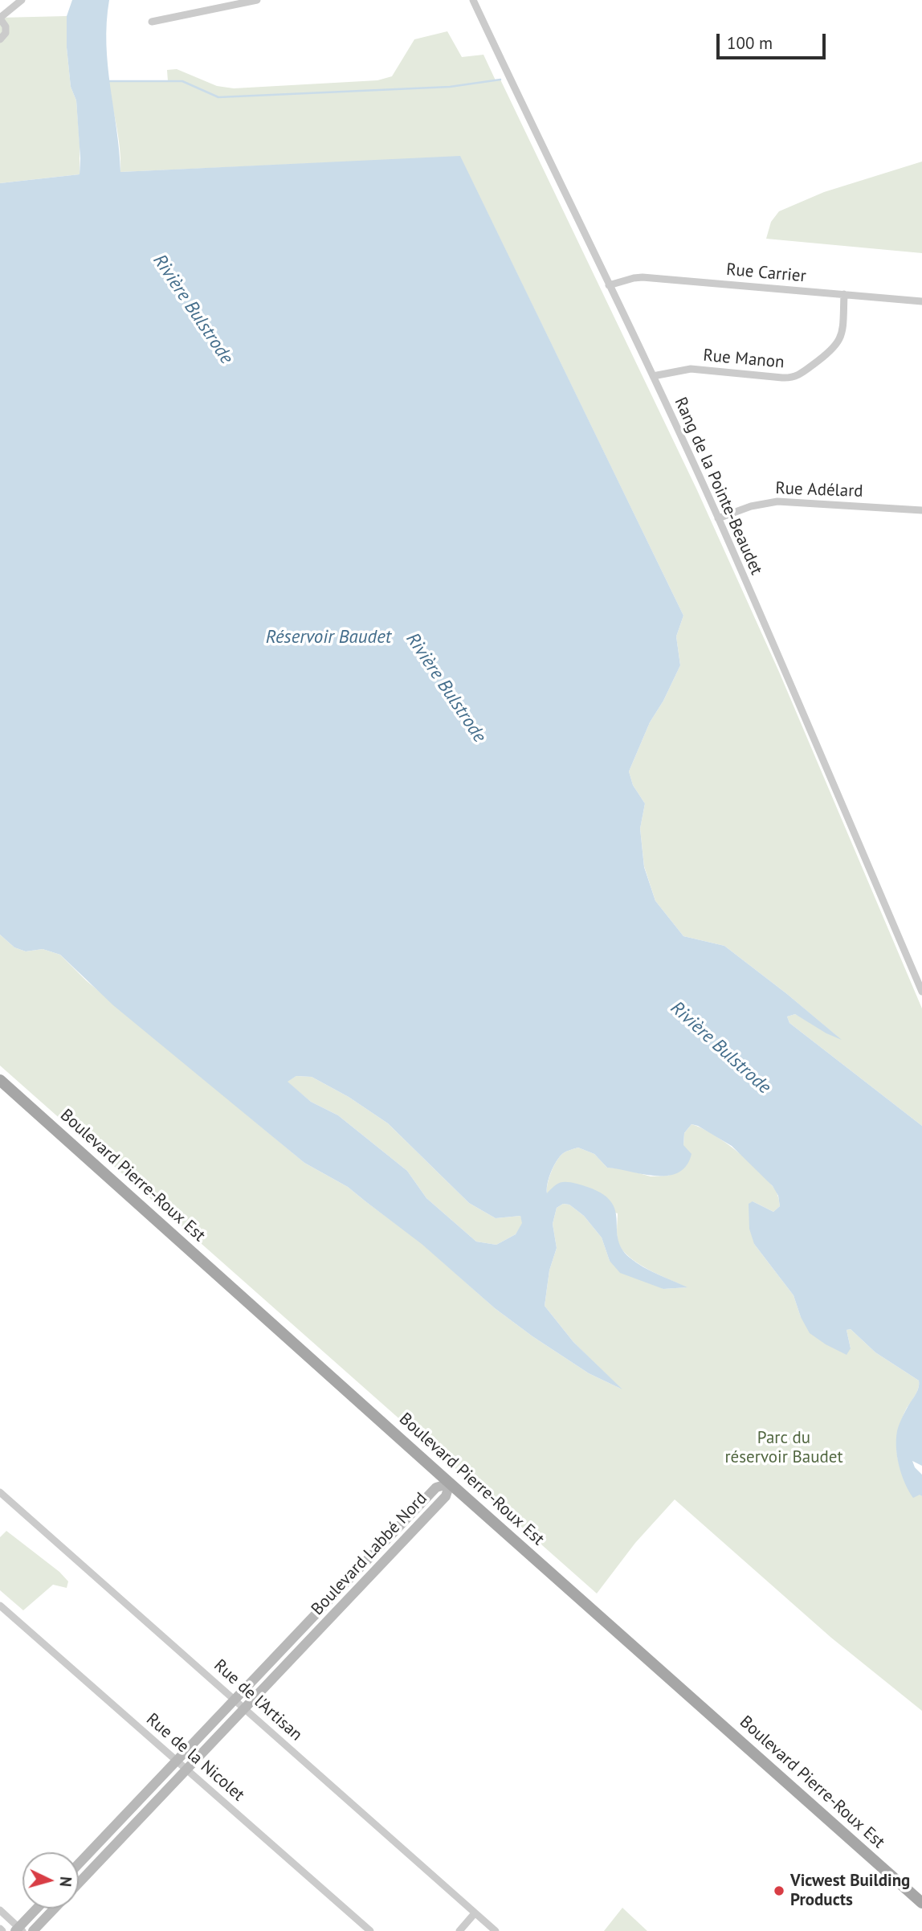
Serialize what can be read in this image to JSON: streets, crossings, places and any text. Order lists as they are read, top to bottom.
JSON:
{
  "streets": {
    "main road": ["Boulevard Pierre-Roux Est", "Boulevard Labbé Nord"],
    "street": [
      "Rue Carrier",
      "Rue Manon",
      "Rang de la Pointe-Beaudet",
      "Rue Adélard",
      "Rue de l'Artisan",
      "Rue de la Nicolet"
    ]
  },
  "crossings": [
    ["Rue Carrier", "Rue Manon"],
    ["Rue Carrier", "Rang de la Pointe-Beaudet"],
    ["Rue Manon", "Rang de la Pointe-Beaudet"],
    ["Rang de la Pointe-Beaudet", "Rue Adélard"],
    ["Boulevard Pierre-Roux Est", "Boulevard Labbé Nord"],
    ["Boulevard Labbé Nord", "Rue de l'Artisan"],
    ["Boulevard Labbé Nord", "Rue de la Nicolet"]
  ],
  "water": ["Rivière Bulstrode", "Réservoir Baudet"],
  "parks": ["Parc du réservoir Baudet"],
  "places": ["Vicwest Building Products"],
  "scale_bar": "100 m",
  "north": "right"
}
